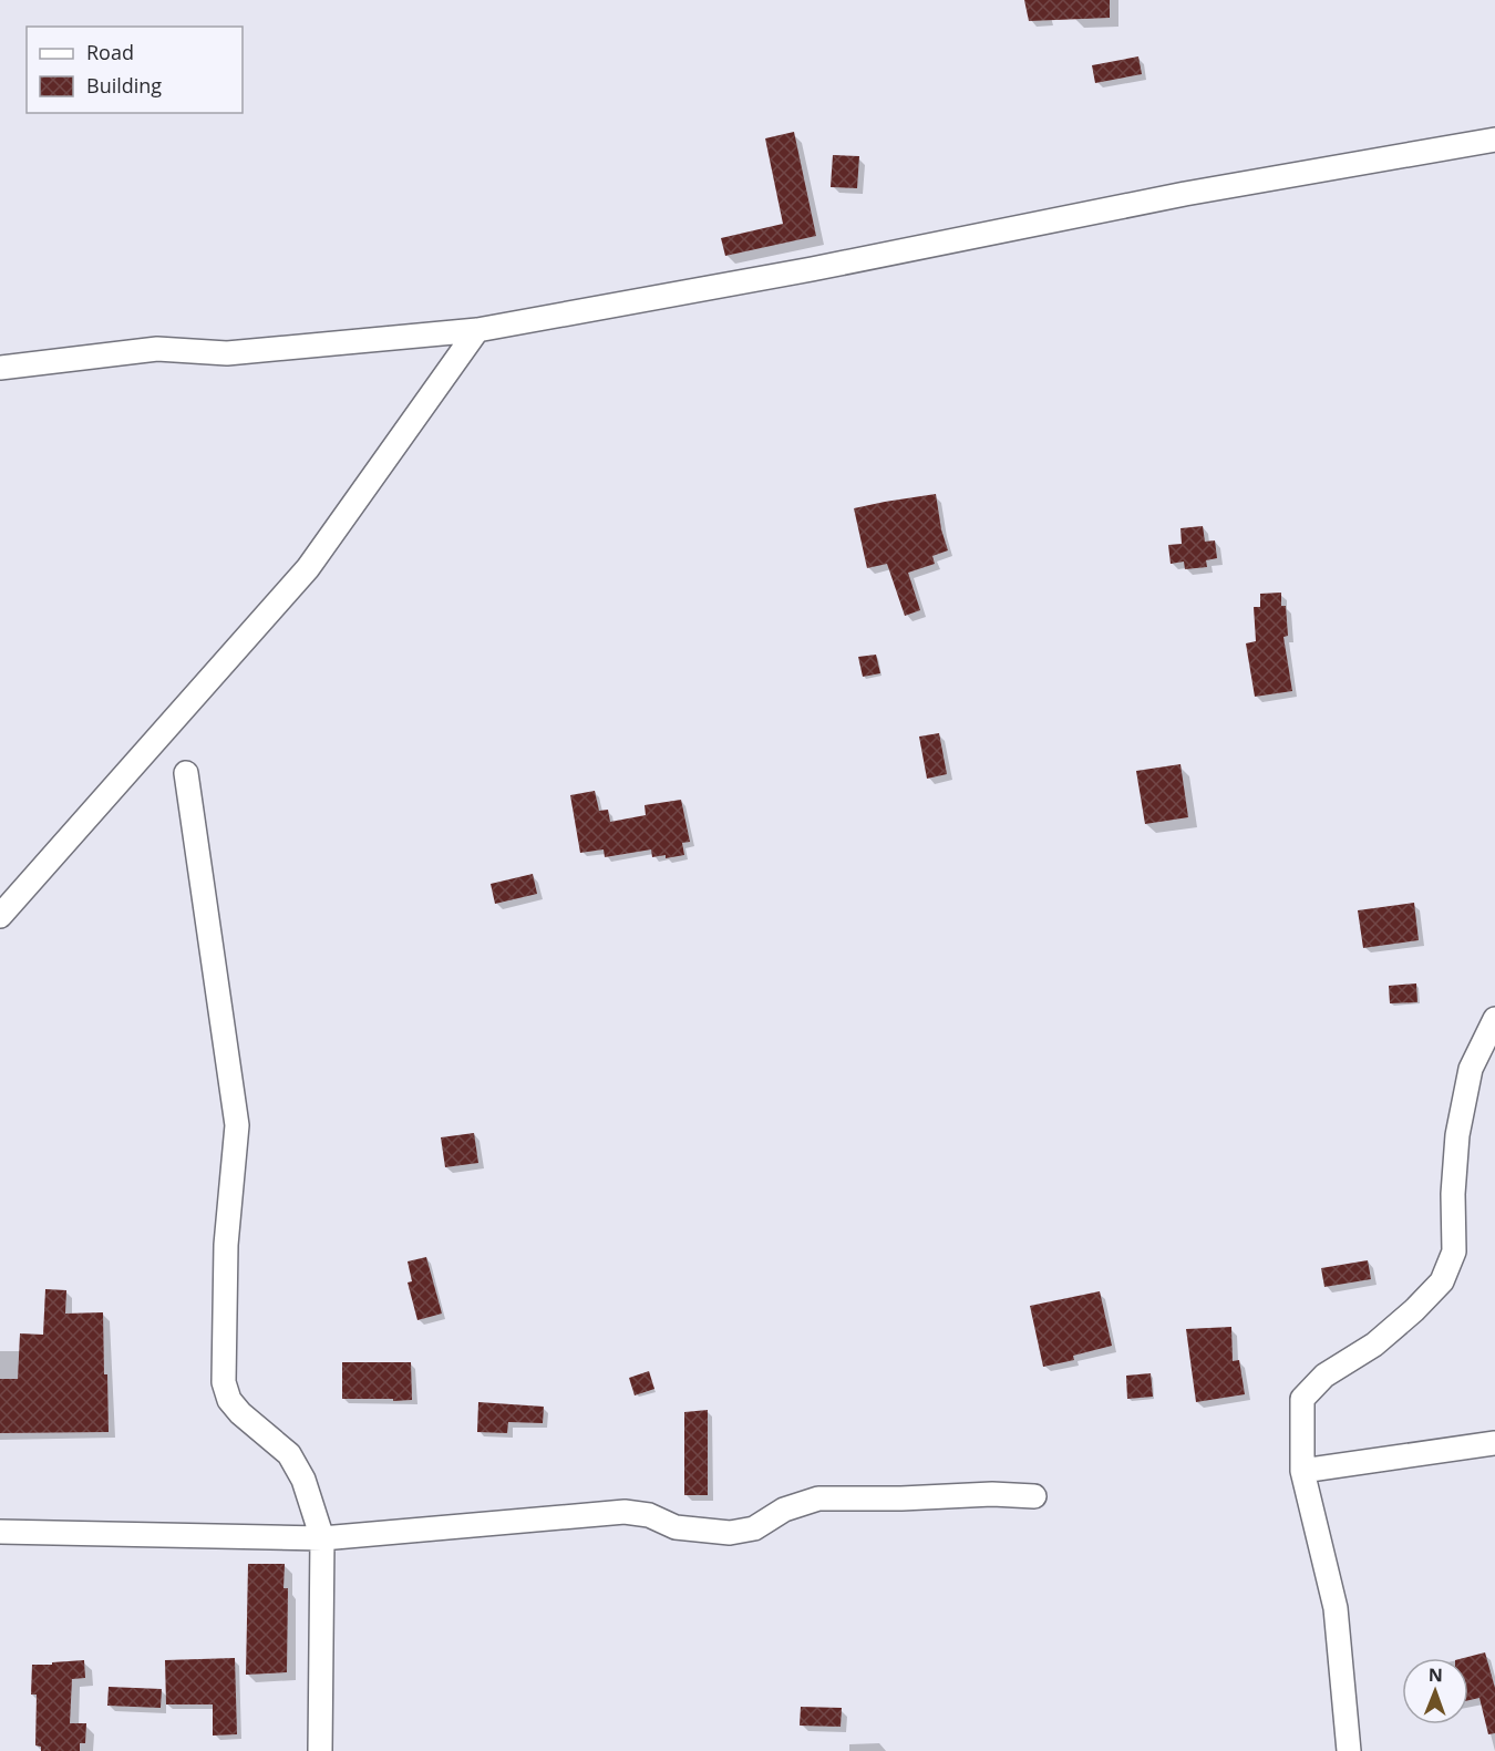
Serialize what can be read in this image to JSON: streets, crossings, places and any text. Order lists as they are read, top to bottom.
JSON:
{
  "legend": ["Road", "Building"],
  "north": "top"
}
